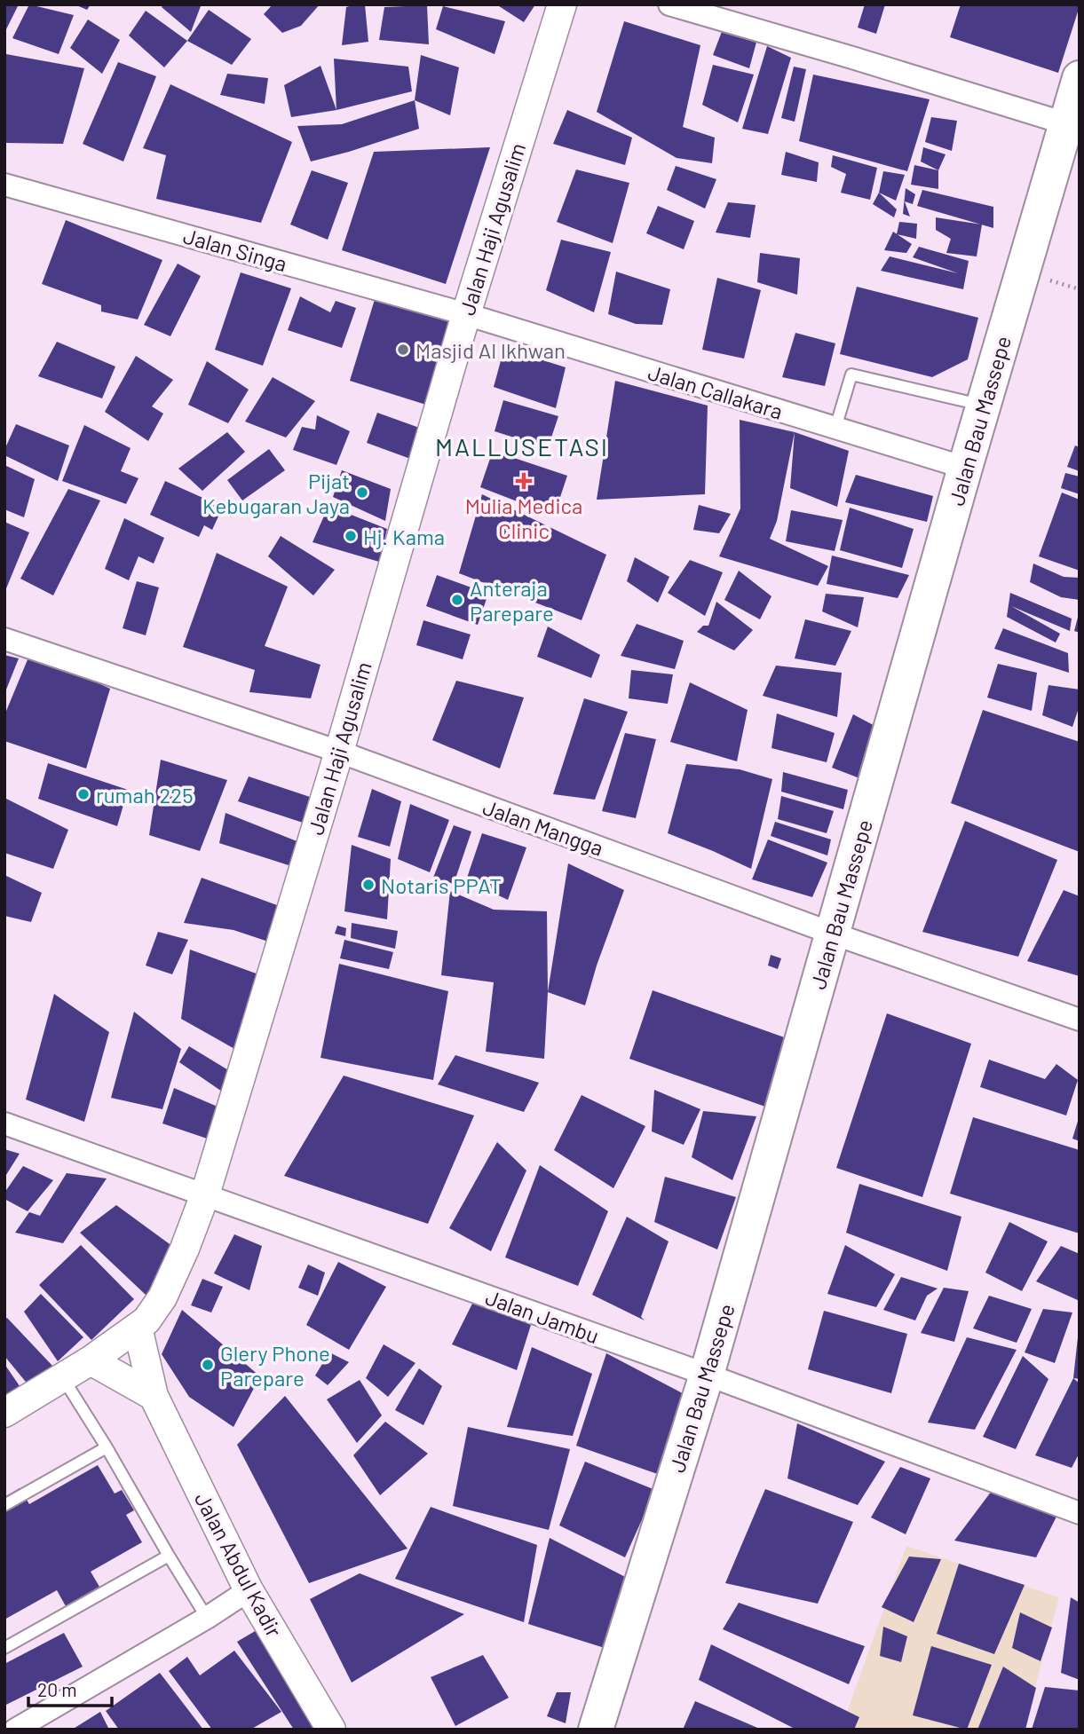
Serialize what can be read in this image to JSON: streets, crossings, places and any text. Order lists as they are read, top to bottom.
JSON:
{
  "streets": {
    "highway": ["Jalan Bau Massepe"],
    "street": [
      "Jalan Haji Agusalim",
      "Jalan Singa",
      "Jalan Callakara",
      "Jalan Mangga",
      "Jalan Jambu",
      "Jalan Abdul Kadir"
    ]
  },
  "crossings": [
    ["Jalan Haji Agusalim", "Jalan Singa"],
    ["Jalan Haji Agusalim", "Jalan Callakara"],
    ["Jalan Haji Agusalim", "Jalan Mangga"],
    ["Jalan Haji Agusalim", "Jalan Jambu"],
    ["Jalan Haji Agusalim", "Jalan Abdul Kadir"],
    ["Jalan Singa", "Jalan Callakara"],
    ["Jalan Callakara", "Jalan Bau Massepe"],
    ["Jalan Bau Massepe", "Jalan Mangga"],
    ["Jalan Bau Massepe", "Jalan Jambu"]
  ],
  "districts": ["MALLUSETASI"],
  "places": {
    "other": [
      "Masjid Al Ikhwan",
      "Pijat Kebugaran Jaya",
      "Hj. Kama",
      "Anteraja Parepare",
      "rumah 225",
      "Notaris PPAT",
      "Glery Phone Parepare"
    ],
    "health": ["Mulia Medica Clinic"]
  },
  "scale_bar": "20 m"
}
